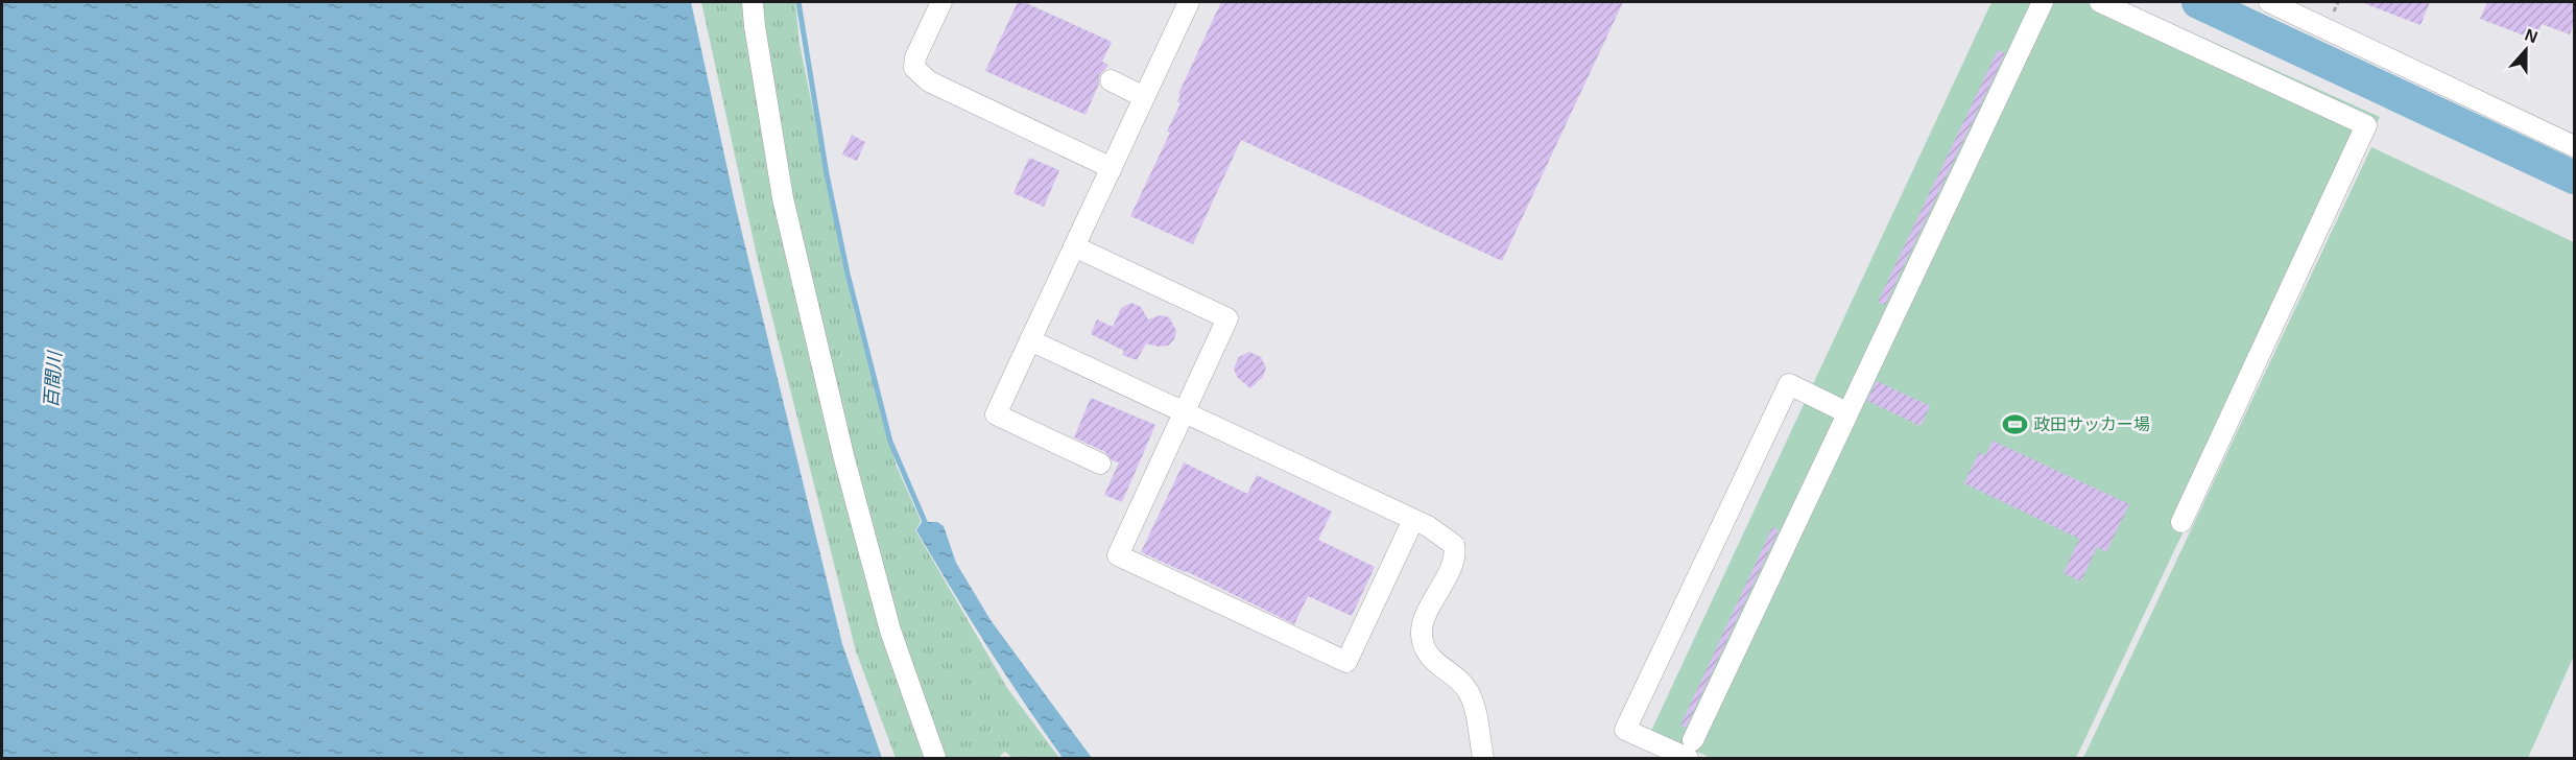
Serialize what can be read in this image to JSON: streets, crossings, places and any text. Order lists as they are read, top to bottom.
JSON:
{
  "water": ["百間川"],
  "places": {
    "sports": ["政田サッカー場"]
  },
  "north": "top"
}
